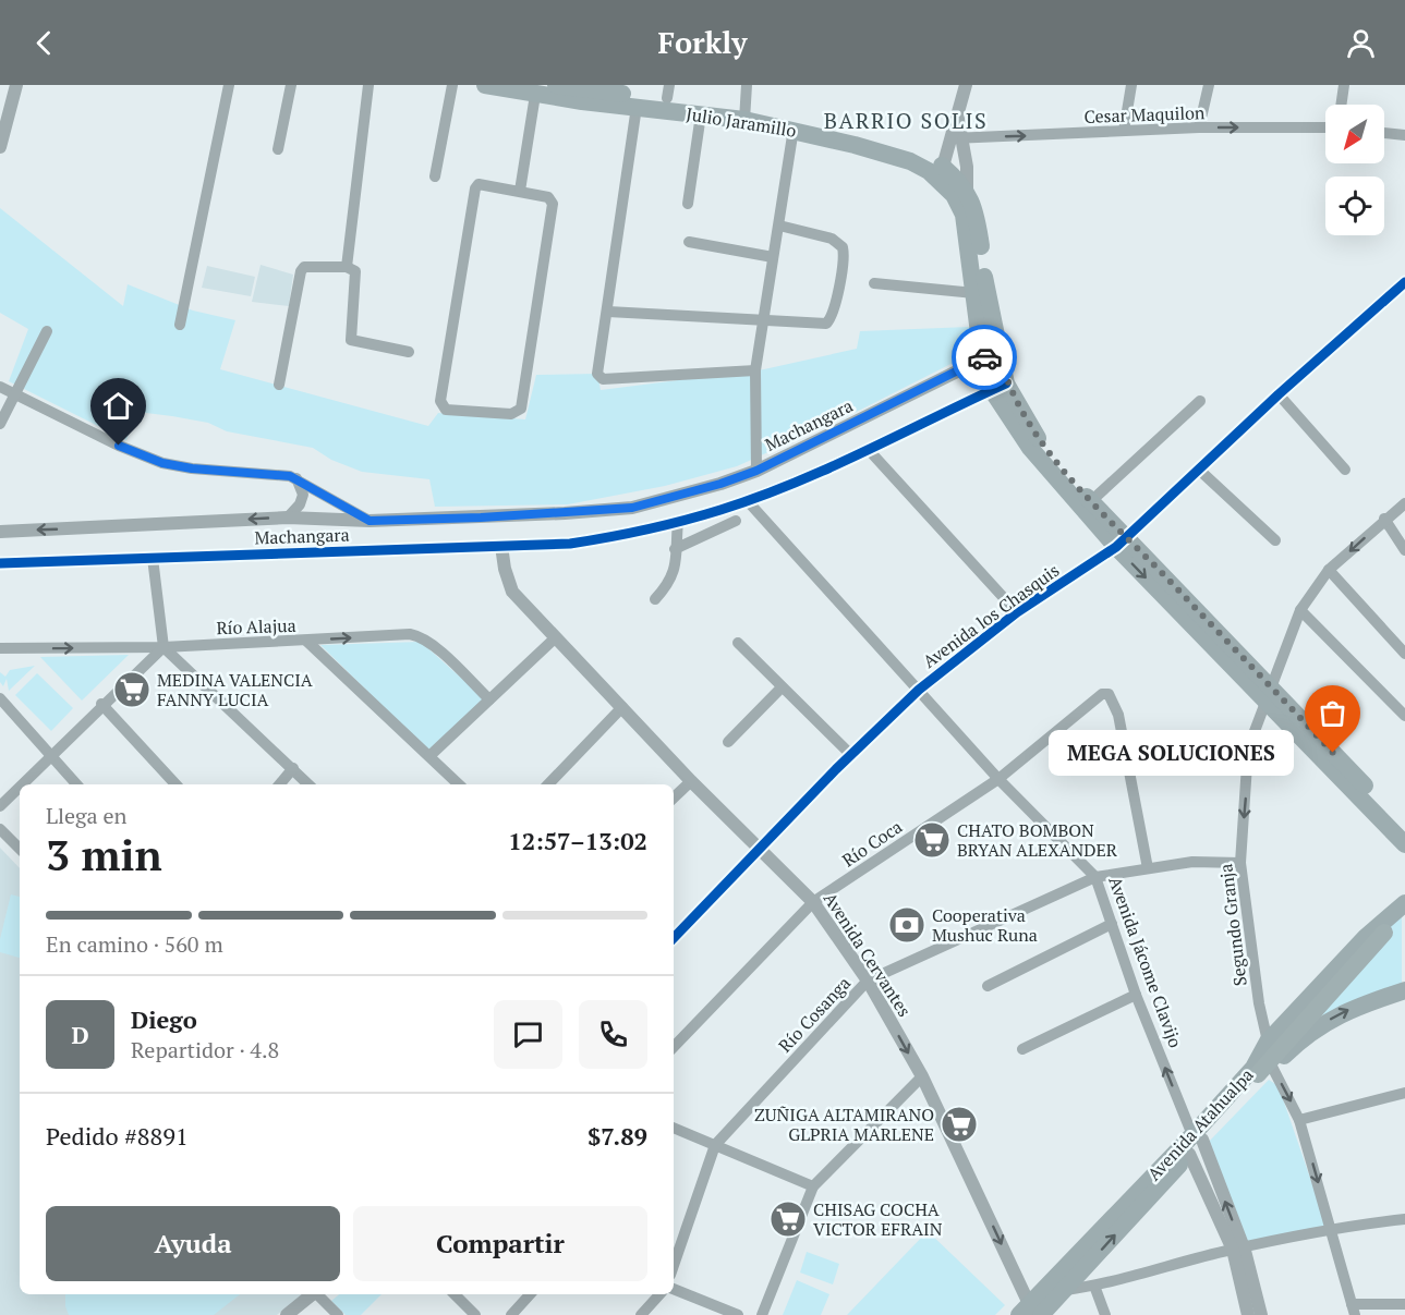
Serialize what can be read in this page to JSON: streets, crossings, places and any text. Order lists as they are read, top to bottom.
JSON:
{
  "streets": {
    "main road": ["Julio Jaramillo", "Avenida Atahualpa"],
    "street": [
      "Cesar Maquilon",
      "Machangara",
      "Avenida los Chasquis",
      "Río Alajua",
      "Río Coca",
      "Segundo Granja",
      "Avenida Cervantes",
      "Avenida Jácome Clavijo",
      "Río Cosanga"
    ]
  },
  "crossings": [
    ["Julio Jaramillo", "Machangara"],
    ["Julio Jaramillo", "Avenida los Chasquis"],
    ["Julio Jaramillo", "Segundo Granja"],
    ["Machangara", "Avenida Cervantes"],
    ["Machangara", "Avenida Jácome Clavijo"],
    ["Avenida los Chasquis", "Avenida Cervantes"],
    ["Avenida los Chasquis", "Avenida Jácome Clavijo"],
    ["Río Coca", "Avenida Cervantes"],
    ["Río Coca", "Avenida Jácome Clavijo"],
    ["Río Coca", "Río Cosanga"],
    ["Segundo Granja", "Río Cosanga"],
    ["Segundo Granja", "Avenida Atahualpa"],
    ["Avenida Cervantes", "Río Cosanga"],
    ["Avenida Cervantes", "Avenida Atahualpa"],
    ["Avenida Jácome Clavijo", "Río Cosanga"],
    ["Avenida Jácome Clavijo", "Avenida Atahualpa"]
  ],
  "one_way": [
    "Cesar Maquilon",
    "Río Alajua",
    "Segundo Granja",
    "Avenida Cervantes"
  ],
  "districts": ["BARRIO SOLIS"],
  "places": {
    "supermarket": [
      "MEDINA VALENCIA FANNY LUCIA",
      "CHATO BOMBON BRYAN ALEXANDER",
      "ZUÑIGA ALTAMIRANO GLPRIA MARLENE",
      "CHISAG COCHA VICTOR EFRAIN"
    ],
    "other": ["MEGA SOLUCIONES"],
    "bank": ["Cooperativa Mushuc Runa"]
  },
  "north": "bottom left",
  "page": {
    "header": "Forkly",
    "bubble": "MEGA SOLUCIONES",
    "heading": ["3 min", "Llega en", "12:57–13:02"],
    "panel": [
      "Diego",
      "Repartidor · 4.8",
      "Pedido #8891",
      "$7.89"
    ],
    "bar": "En camino · 560 m",
    "round": "D",
    "buttons": ["Ayuda", "Compartir"]
  }
}
